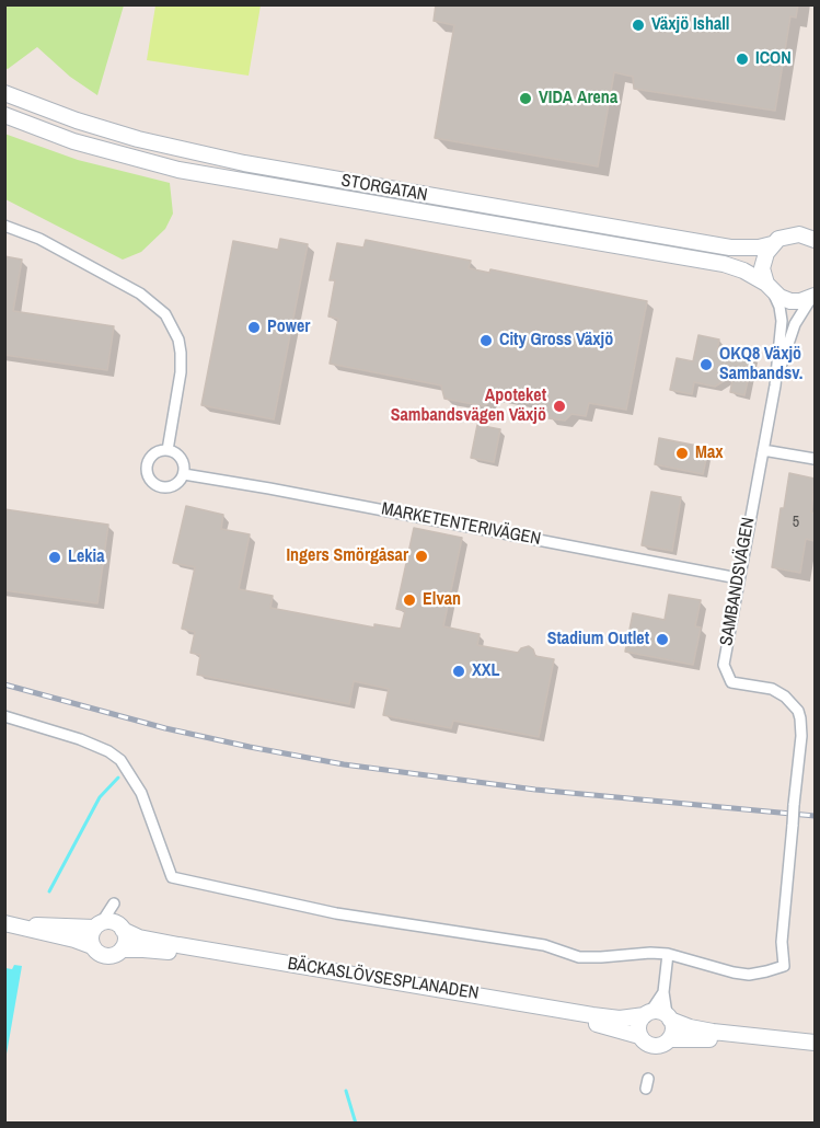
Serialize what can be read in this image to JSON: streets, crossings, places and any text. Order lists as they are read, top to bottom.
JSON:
{
  "streets": {
    "street": [
      "STORGATAN",
      "MARKETENTERIVÄGEN",
      "SAMBANDSVÄGEN",
      "BÄCKASLÖVSESPLANADEN"
    ]
  },
  "crossings": [
    ["STORGATAN", "SAMBANDSVÄGEN"],
    ["MARKETENTERIVÄGEN", "SAMBANDSVÄGEN"]
  ],
  "places": [
    "Växjö Ishall",
    "ICON",
    "VIDA Arena",
    "Power",
    "City Gross Växjö",
    "OKQ8 Växjö Sambandsv.",
    "Apoteket Sambandsvägen Växjö",
    "Max",
    "Ingers Smörgåsar",
    "Lekia",
    "Elvan",
    "Stadium Outlet",
    "XXL"
  ],
  "house_numbers": ["5"]
}
